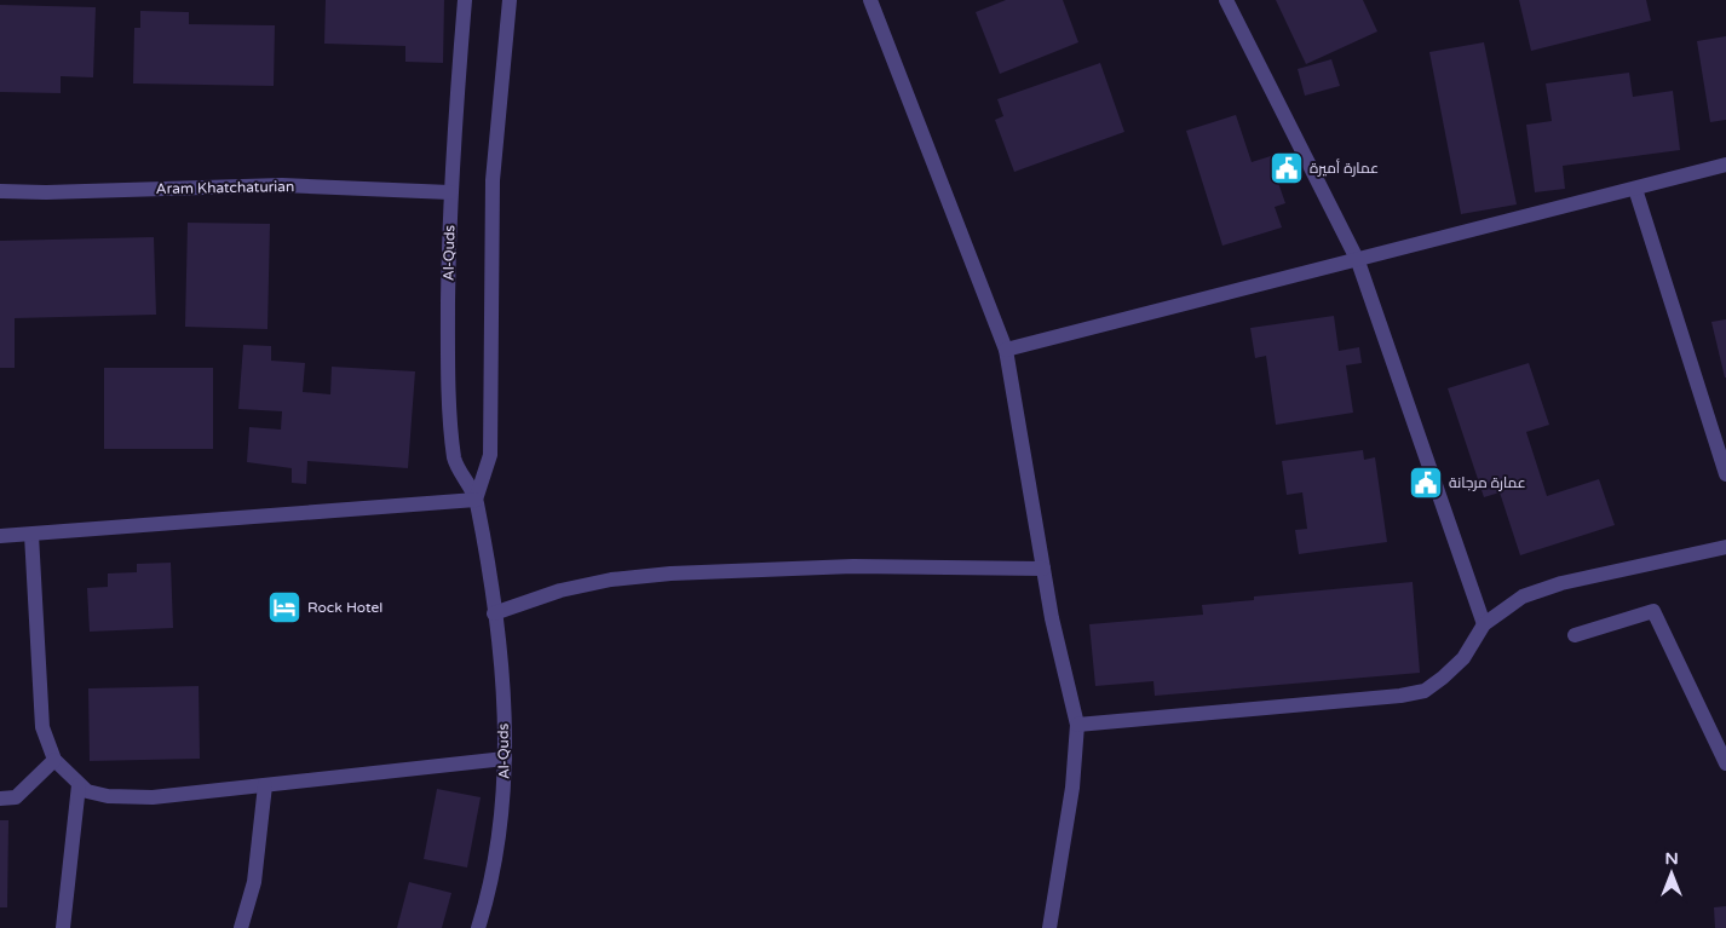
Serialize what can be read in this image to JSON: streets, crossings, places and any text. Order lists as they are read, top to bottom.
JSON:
{
  "streets": {
    "street": ["Aram Khatchaturian", "Al-Quds"]
  },
  "crossings": [
    ["Aram Khatchaturian", "Al-Quds"]
  ],
  "places": {
    "public building": ["عمارة أميرة", "عمارة مرجانة"],
    "hotel": ["Rock Hotel"]
  },
  "north": "top"
}
